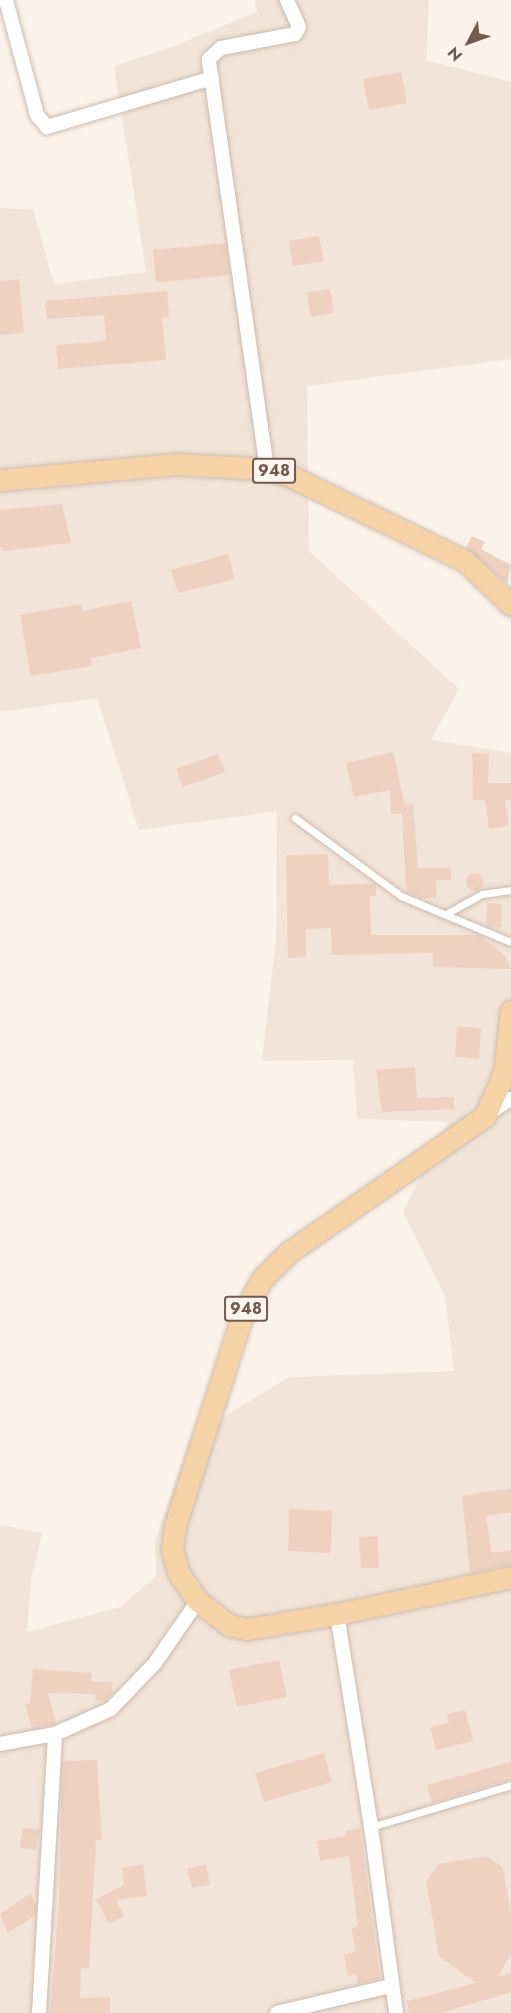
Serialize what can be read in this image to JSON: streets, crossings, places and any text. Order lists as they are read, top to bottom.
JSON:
{
  "streets": {
    "main road": ["948"]
  },
  "north": "bottom left"
}
